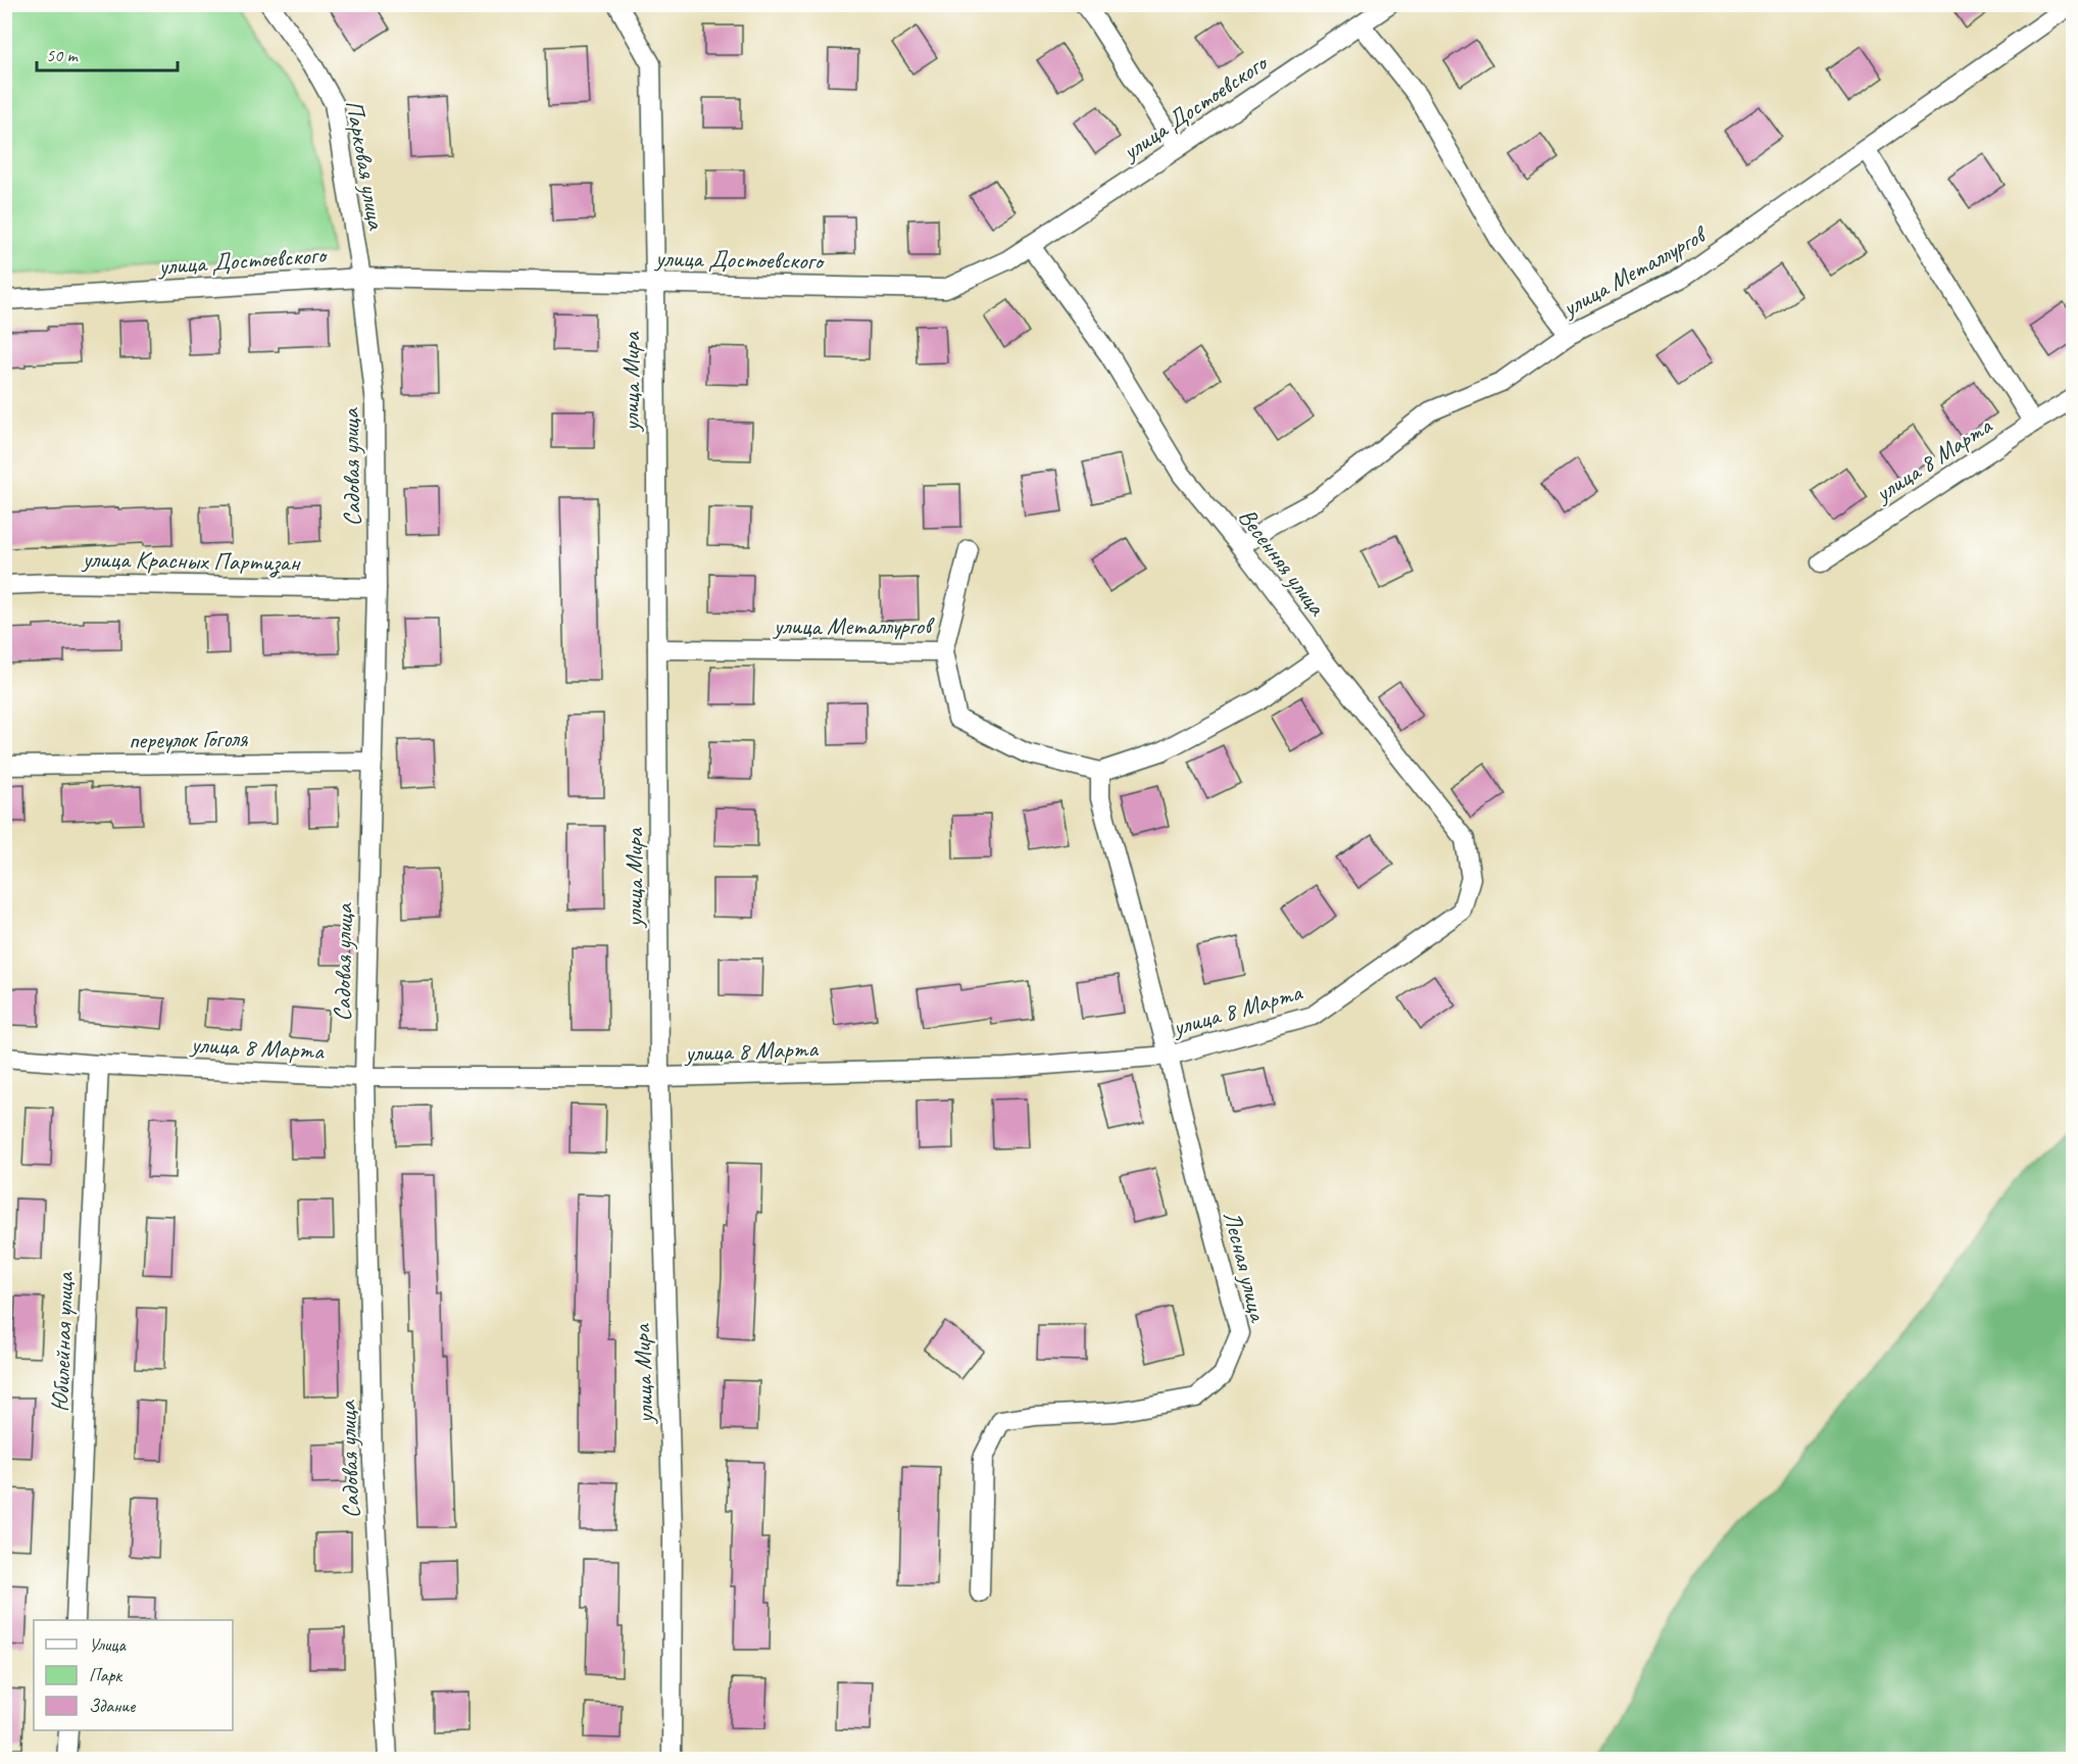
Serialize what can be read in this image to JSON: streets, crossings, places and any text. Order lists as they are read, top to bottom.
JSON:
{
  "streets": {
    "street": [
      "улица Достоевского",
      "Парковая улица",
      "улица Металлургов",
      "улица Мира",
      "улица 8 Марта",
      "Садовая улица",
      "улица Красных Партизан",
      "Весенняя улица",
      "переулок Гоголя",
      "Лесная улица",
      "Юбилейная улица"
    ]
  },
  "crossings": [
    ["улица Достоевского", "Парковая улица"],
    ["улица Достоевского", "улица Мира"],
    ["улица Достоевского", "Садовая улица"],
    ["улица Достоевского", "Весенняя улица"],
    ["Парковая улица", "Садовая улица"],
    ["улица Металлургов", "улица Мира"],
    ["улица Металлургов", "Весенняя улица"],
    ["улица Металлургов", "Лесная улица"],
    ["улица Мира", "улица 8 Марта"],
    ["улица 8 Марта", "Садовая улица"],
    ["улица 8 Марта", "Весенняя улица"],
    ["улица 8 Марта", "Лесная улица"],
    ["улица 8 Марта", "Юбилейная улица"],
    ["Садовая улица", "улица Красных Партизан"],
    ["Садовая улица", "переулок Гоголя"]
  ],
  "legend": ["Улица", "Парк", "Здание"],
  "scale_bar": "50 m"
}
